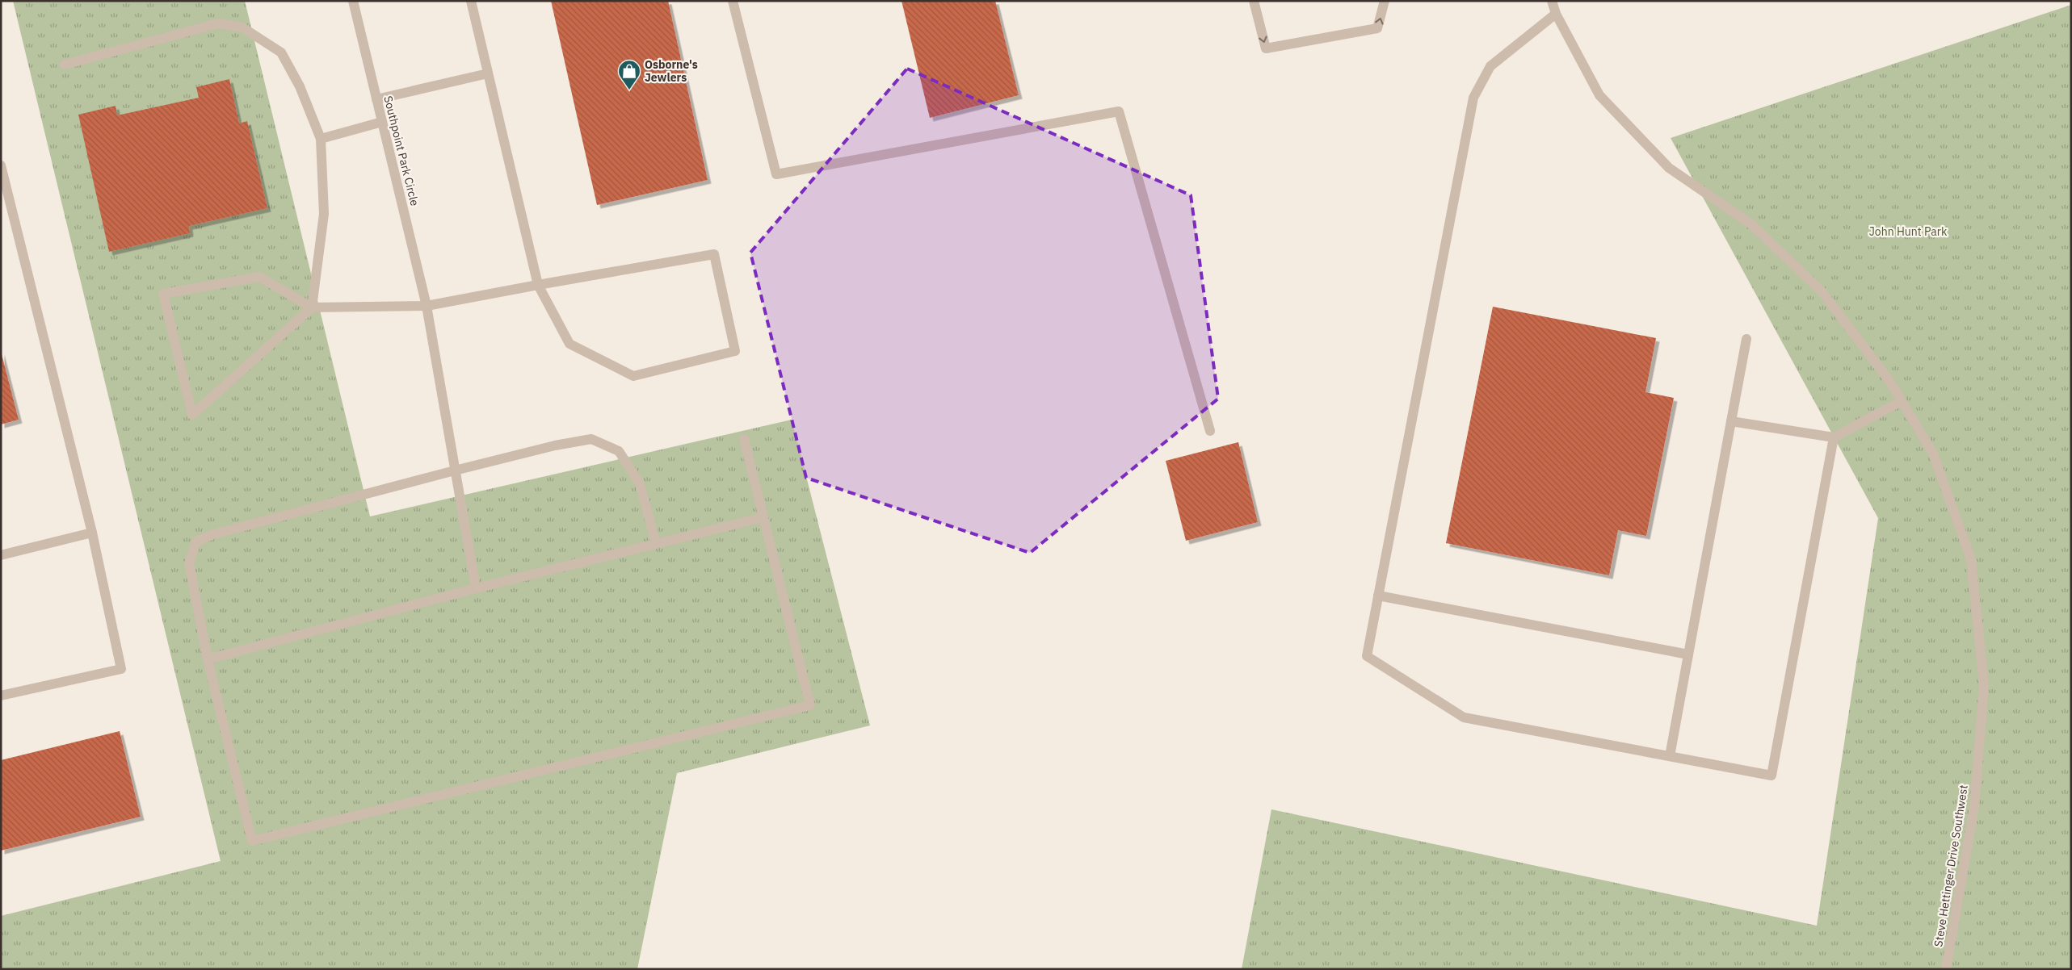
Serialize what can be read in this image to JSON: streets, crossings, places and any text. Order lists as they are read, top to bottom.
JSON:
{
  "streets": {
    "street": ["Southpoint Park Circle", "Steve Hettinger Drive Southwest"]
  },
  "parks": ["John Hunt Park"],
  "places": {
    "shop": ["Osborne's Jewlers"]
  }
}
